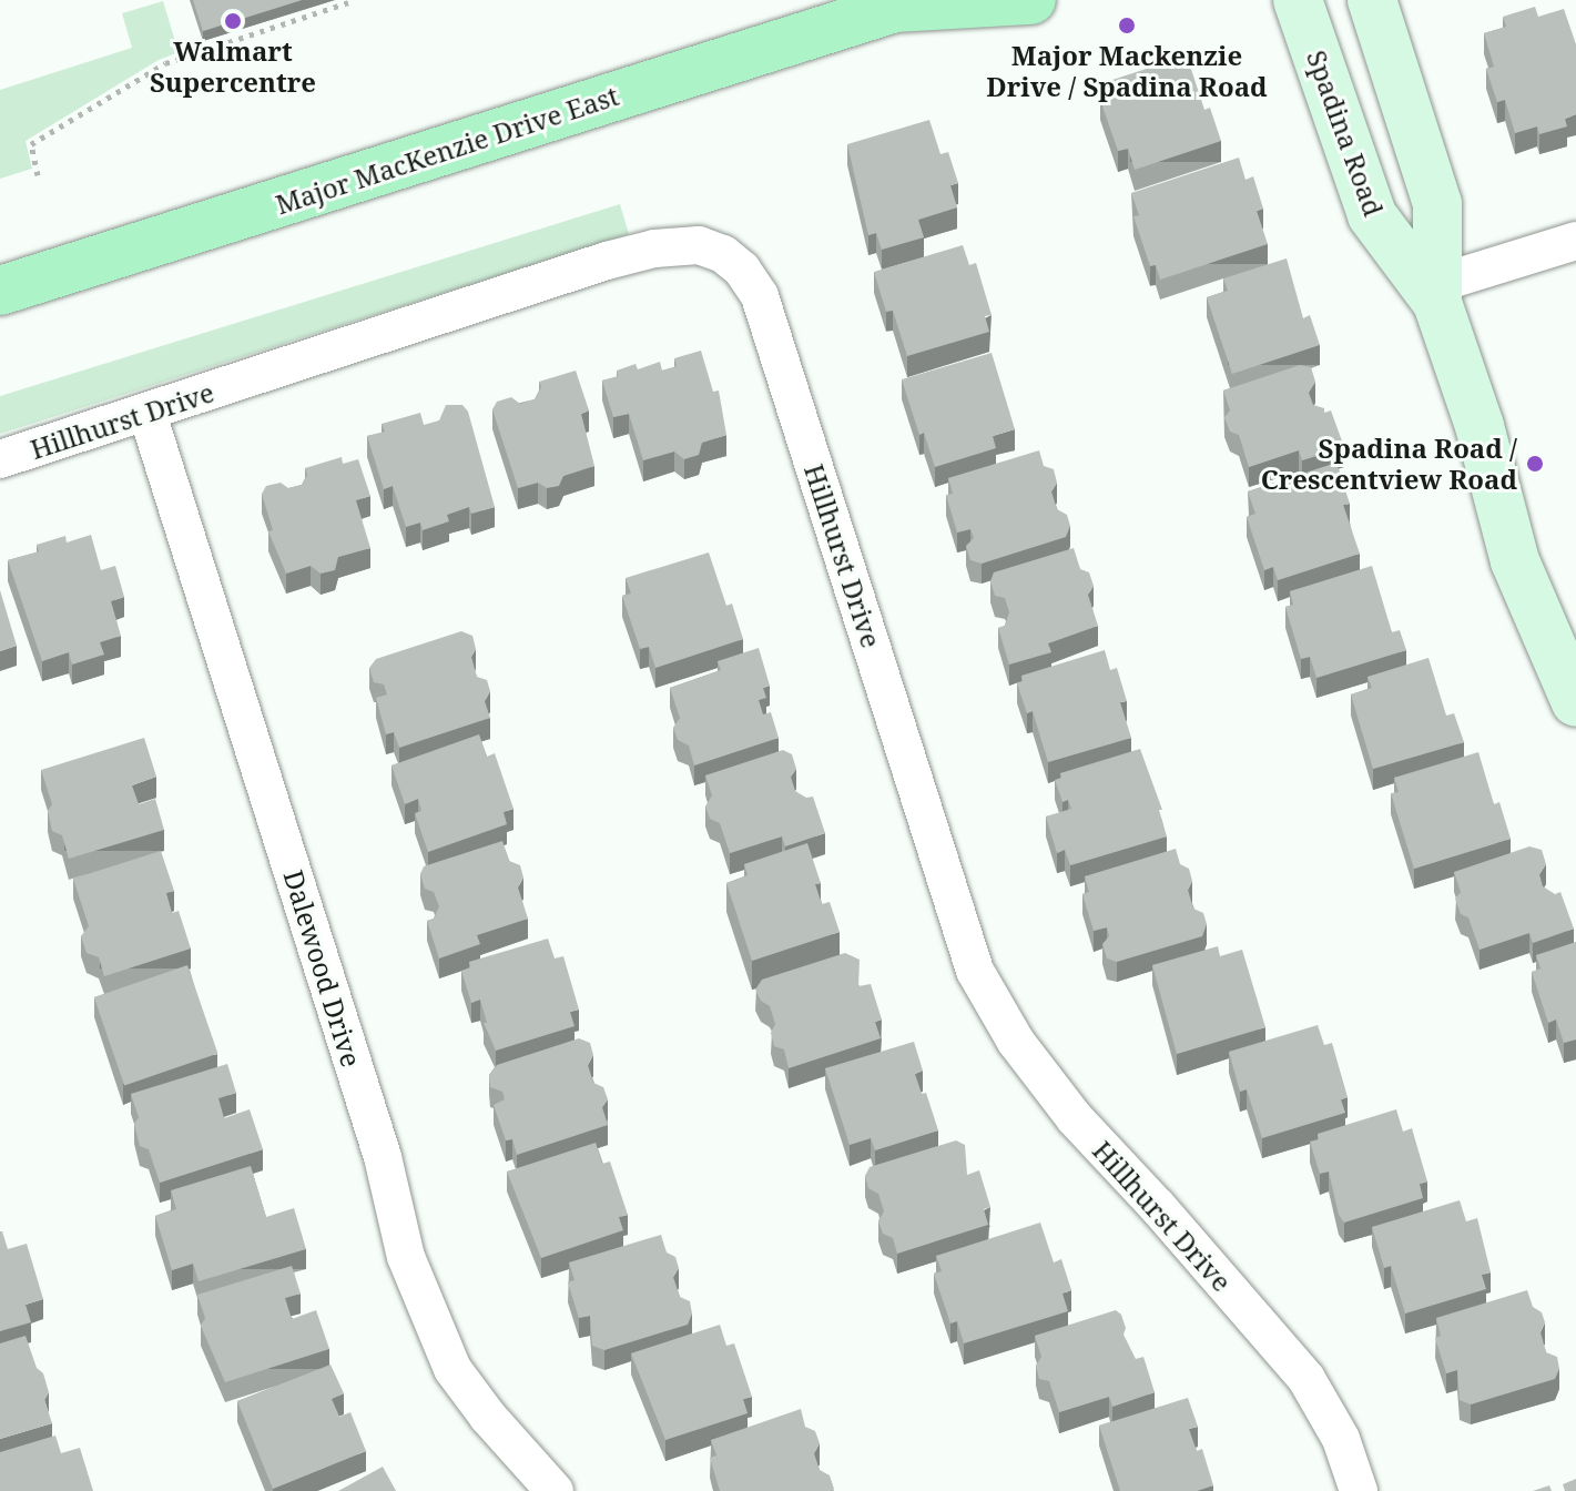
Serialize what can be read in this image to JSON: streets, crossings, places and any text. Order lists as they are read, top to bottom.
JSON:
{
  "streets": {
    "main road": ["Major MacKenzie Drive East"],
    "street": ["Spadina Road", "Hillhurst Drive", "Dalewood Drive"]
  },
  "crossings": [
    ["Hillhurst Drive", "Dalewood Drive"]
  ],
  "places": ["Walmart Supercentre", "Major Mackenzie Drive / Spadina Road", "Spadina Road / Crescentview Road"]
}
